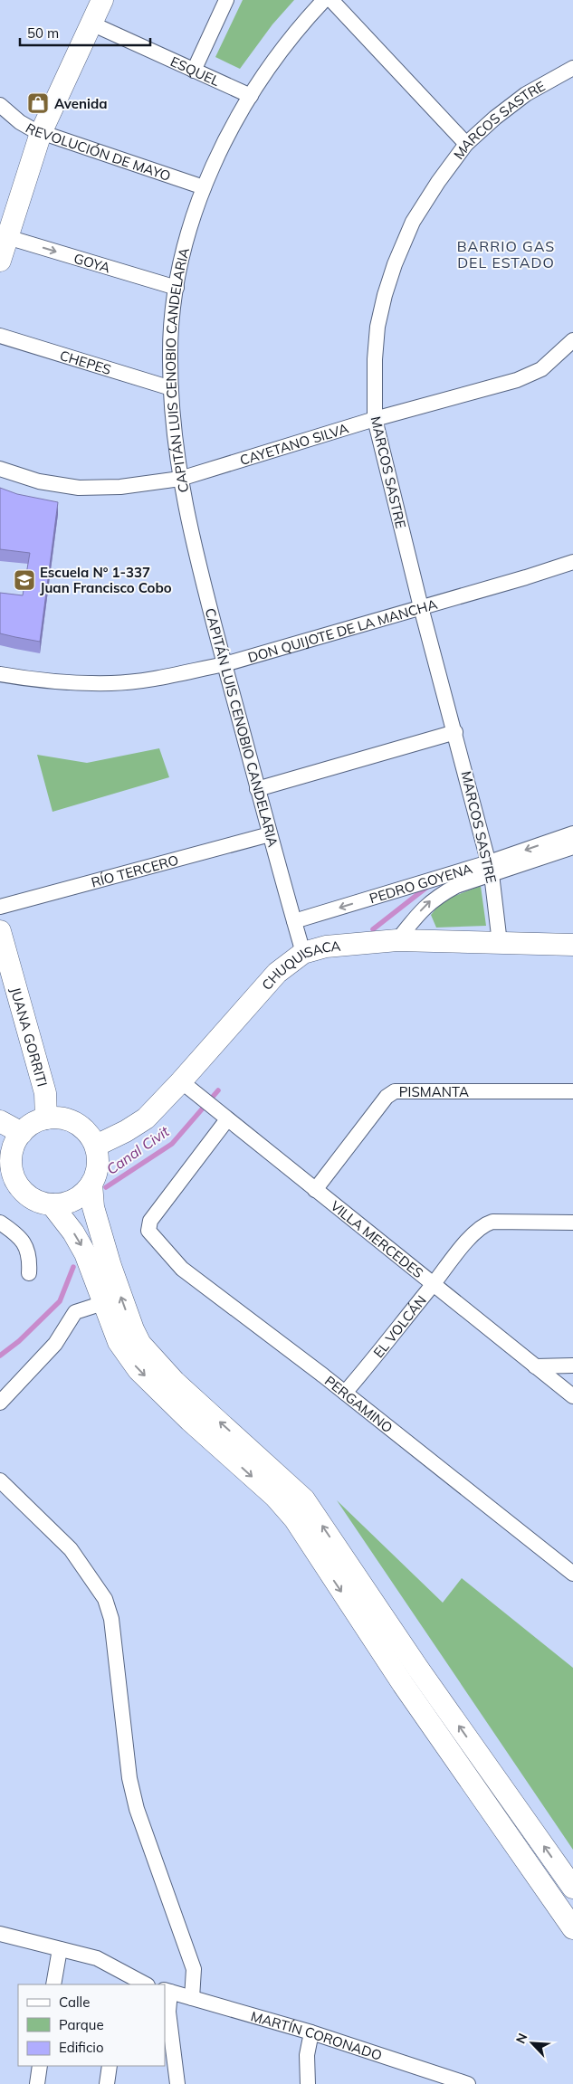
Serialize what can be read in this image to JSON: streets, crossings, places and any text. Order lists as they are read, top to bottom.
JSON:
{
  "streets": {
    "main road": ["CHUQUISACA", "JUANA GORRITI"],
    "street": [
      "ESQUEL",
      "MARCOS SASTRE",
      "REVOLUCIÓN DE MAYO",
      "GOYA",
      "CHEPES",
      "CAPITÁN LUIS CENOBIO CANDELARIA",
      "CAYETANO SILVA",
      "DON QUIJOTE DE LA MANCHA",
      "RÍO TERCERO",
      "PEDRO GOYENA",
      "PISMANTA",
      "VILLA MERCEDES",
      "EL VOLCÁN",
      "PERGAMINO",
      "MARTÍN CORONADO"
    ]
  },
  "crossings": [
    ["ESQUEL", "CAPITÁN LUIS CENOBIO CANDELARIA"],
    ["MARCOS SASTRE", "CAYETANO SILVA"],
    ["MARCOS SASTRE", "DON QUIJOTE DE LA MANCHA"],
    ["MARCOS SASTRE", "PEDRO GOYENA"],
    ["MARCOS SASTRE", "CHUQUISACA"],
    ["REVOLUCIÓN DE MAYO", "CAPITÁN LUIS CENOBIO CANDELARIA"],
    ["GOYA", "CAPITÁN LUIS CENOBIO CANDELARIA"],
    ["CHEPES", "CAPITÁN LUIS CENOBIO CANDELARIA"],
    ["CAPITÁN LUIS CENOBIO CANDELARIA", "CAYETANO SILVA"],
    ["CAPITÁN LUIS CENOBIO CANDELARIA", "DON QUIJOTE DE LA MANCHA"],
    ["CAPITÁN LUIS CENOBIO CANDELARIA", "RÍO TERCERO"],
    ["CAPITÁN LUIS CENOBIO CANDELARIA", "PEDRO GOYENA"],
    ["CAPITÁN LUIS CENOBIO CANDELARIA", "CHUQUISACA"],
    ["PEDRO GOYENA", "CHUQUISACA"],
    ["CHUQUISACA", "JUANA GORRITI"],
    ["CHUQUISACA", "VILLA MERCEDES"],
    ["PISMANTA", "VILLA MERCEDES"],
    ["VILLA MERCEDES", "EL VOLCÁN"],
    ["VILLA MERCEDES", "PERGAMINO"],
    ["EL VOLCÁN", "PERGAMINO"]
  ],
  "one_way": ["GOYA"],
  "districts": ["BARRIO GAS DEL ESTADO"],
  "water": ["Canal Civit"],
  "places": {
    "shop": ["Avenida"],
    "school or university": ["Escuela N° 1-337 Juan Francisco Cobo"]
  },
  "legend": ["Calle", "Parque", "Edificio"],
  "scale_bar": "50 m",
  "north": "top left"
}
